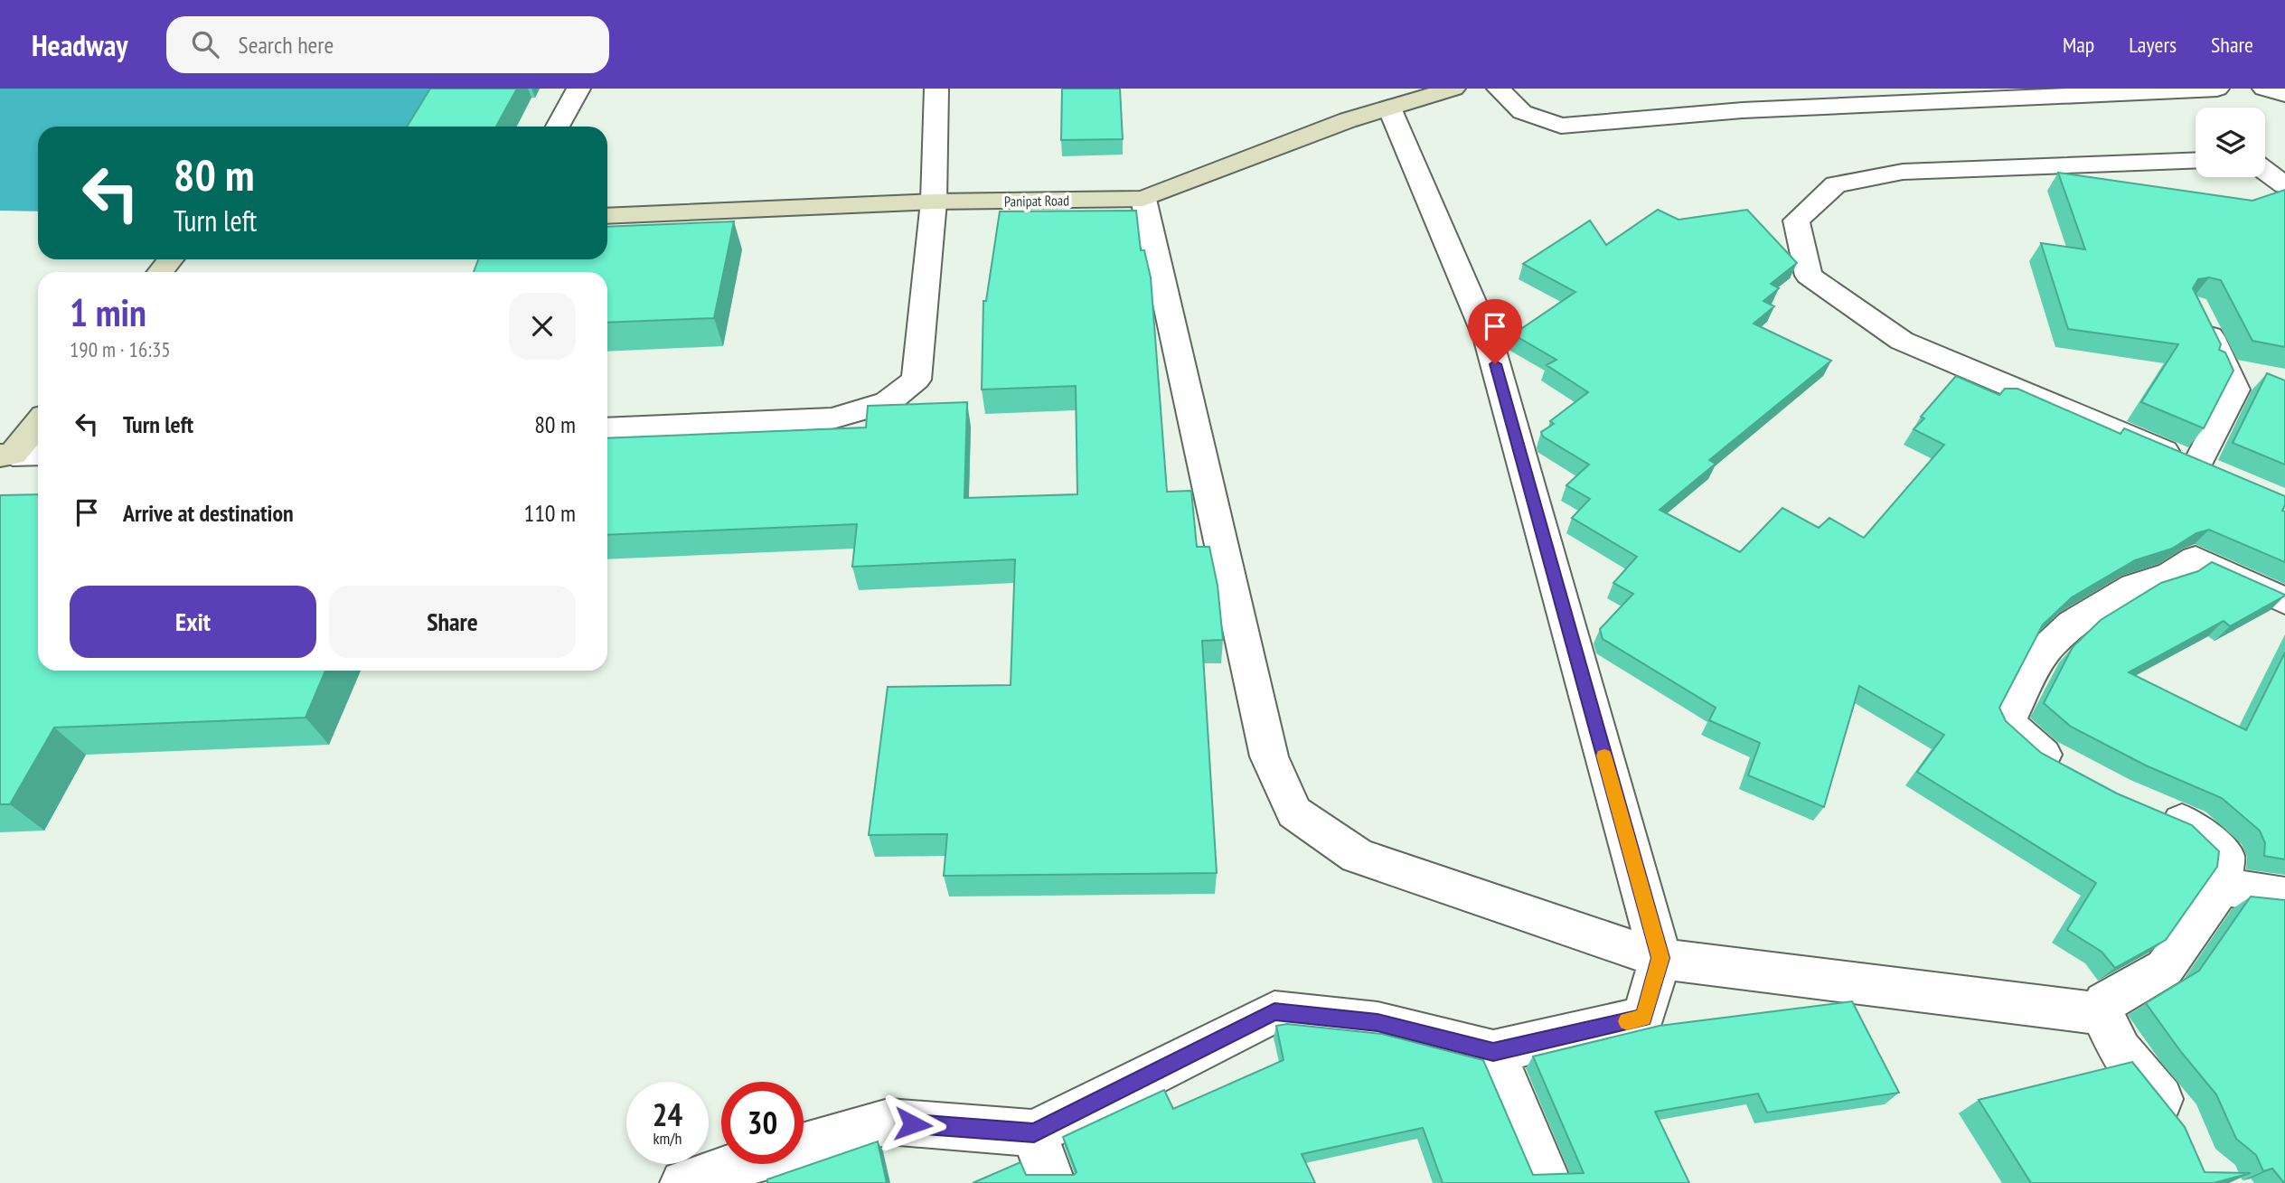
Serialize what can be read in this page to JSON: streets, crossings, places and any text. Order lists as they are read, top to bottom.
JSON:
{
  "streets": {
    "street": ["Panipat Road"]
  },
  "page": {
    "header": "Headway",
    "search": "Search here",
    "nav": ["Map", "Layers", "Share"],
    "turn": ["80 m", "Turn left"],
    "heading": ["1 min", "190 m · 16:35"],
    "list": [
      {
        "name": "Turn left",
        "value": "80 m"
      },
      {
        "name": "Arrive at destination",
        "value": "110 m"
      }
    ],
    "buttons": ["Exit", "Share"],
    "speed": "24 km/h",
    "limit": "30"
  }
}
